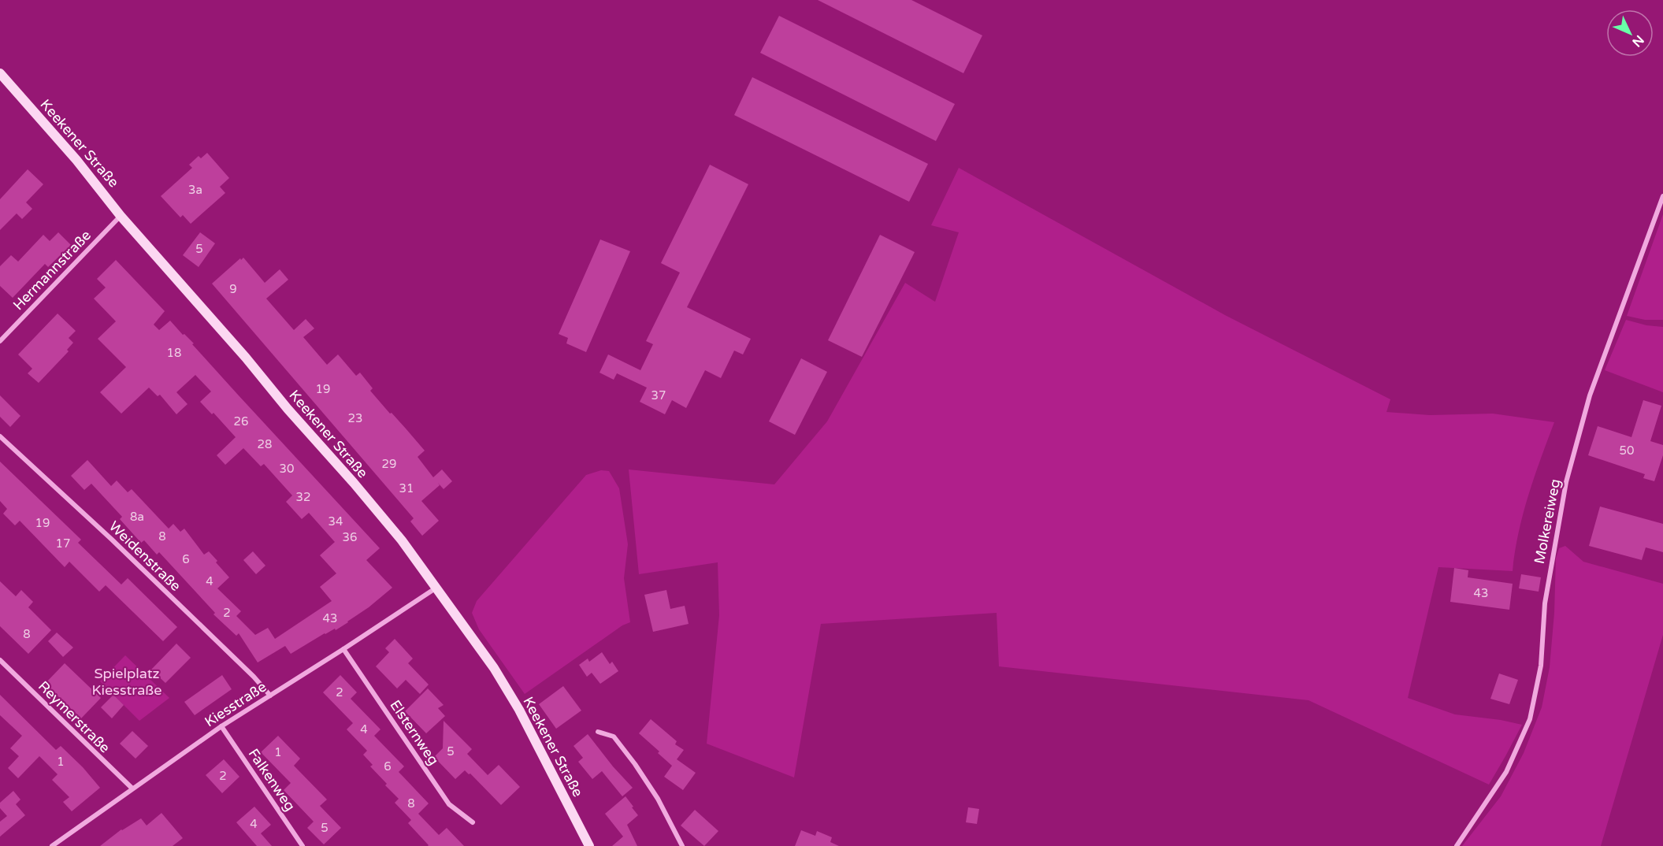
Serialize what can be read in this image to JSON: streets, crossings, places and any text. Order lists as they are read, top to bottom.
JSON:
{
  "streets": {
    "main road": ["Keekener Straße"],
    "street": [
      "Hermannstraße",
      "Molkereiweg",
      "Weidenstraße",
      "Kiesstraße",
      "Reymerstraße",
      "Elsternweg",
      "Falkenweg"
    ]
  },
  "crossings": [
    ["Keekener Straße", "Hermannstraße"],
    ["Keekener Straße", "Kiesstraße"],
    ["Weidenstraße", "Kiesstraße"],
    ["Kiesstraße", "Reymerstraße"],
    ["Kiesstraße", "Elsternweg"],
    ["Kiesstraße", "Falkenweg"]
  ],
  "parks": ["Spielplatz Kiesstraße"],
  "house_numbers": [
    "3a",
    "5",
    "9",
    "18",
    "19",
    "37",
    "23",
    "26",
    "28",
    "50",
    "29",
    "30",
    "31",
    "32",
    "8a",
    "34",
    "19",
    "8",
    "36",
    "17",
    "6",
    "4",
    "43",
    "2",
    "43",
    "8",
    "2",
    "4",
    "5",
    "1",
    "1",
    "6",
    "2",
    "8",
    "4",
    "5"
  ],
  "north": "bottom right"
}
